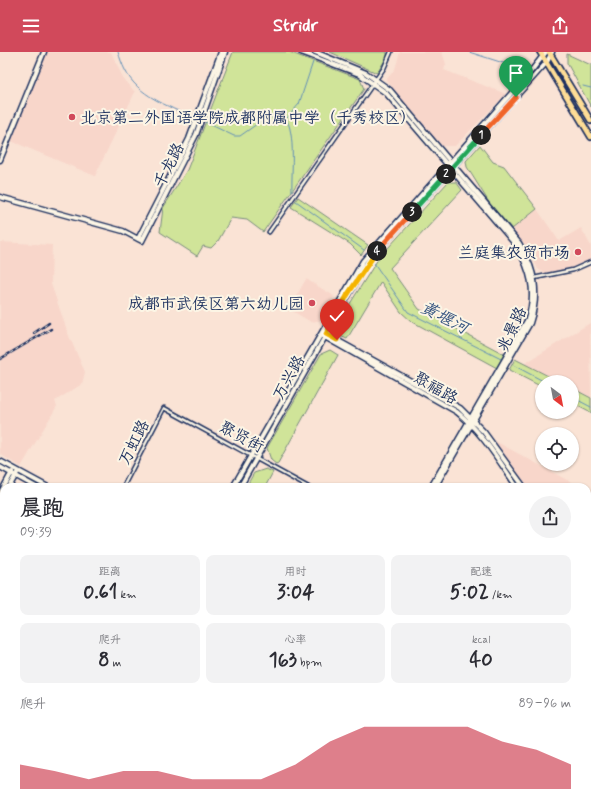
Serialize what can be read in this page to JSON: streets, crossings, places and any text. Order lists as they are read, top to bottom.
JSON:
{
  "streets": {
    "street": [
      "千龙路",
      "兆景路",
      "万兴路",
      "聚福路",
      "聚贤街",
      "万虹路"
    ]
  },
  "crossings": [
    ["兆景路", "万兴路"],
    ["兆景路", "聚福路"],
    ["万兴路", "聚福路"],
    ["万兴路", "聚贤街"],
    ["聚贤街", "万虹路"]
  ],
  "water": ["黄堰河"],
  "places": ["北京第二外国语学院成都附属中学（千秀校区）", "兰庭集农贸市场", "成都市武侯区第六幼儿园"],
  "north": "bottom right",
  "page": {
    "header": "Stridr",
    "pins": [
      "1",
      "2",
      "3",
      "4"
    ],
    "heading": ["晨跑", "09:39"],
    "stats": [
      ["距离", "0.61 km"],
      ["用时", "3:04"],
      ["配速", "5:02 /km"],
      ["爬升", "8 m"],
      ["心率", "163 bpm"],
      ["kcal", "40"]
    ],
    "chart": ["爬升", "89–96 m"]
  }
}
